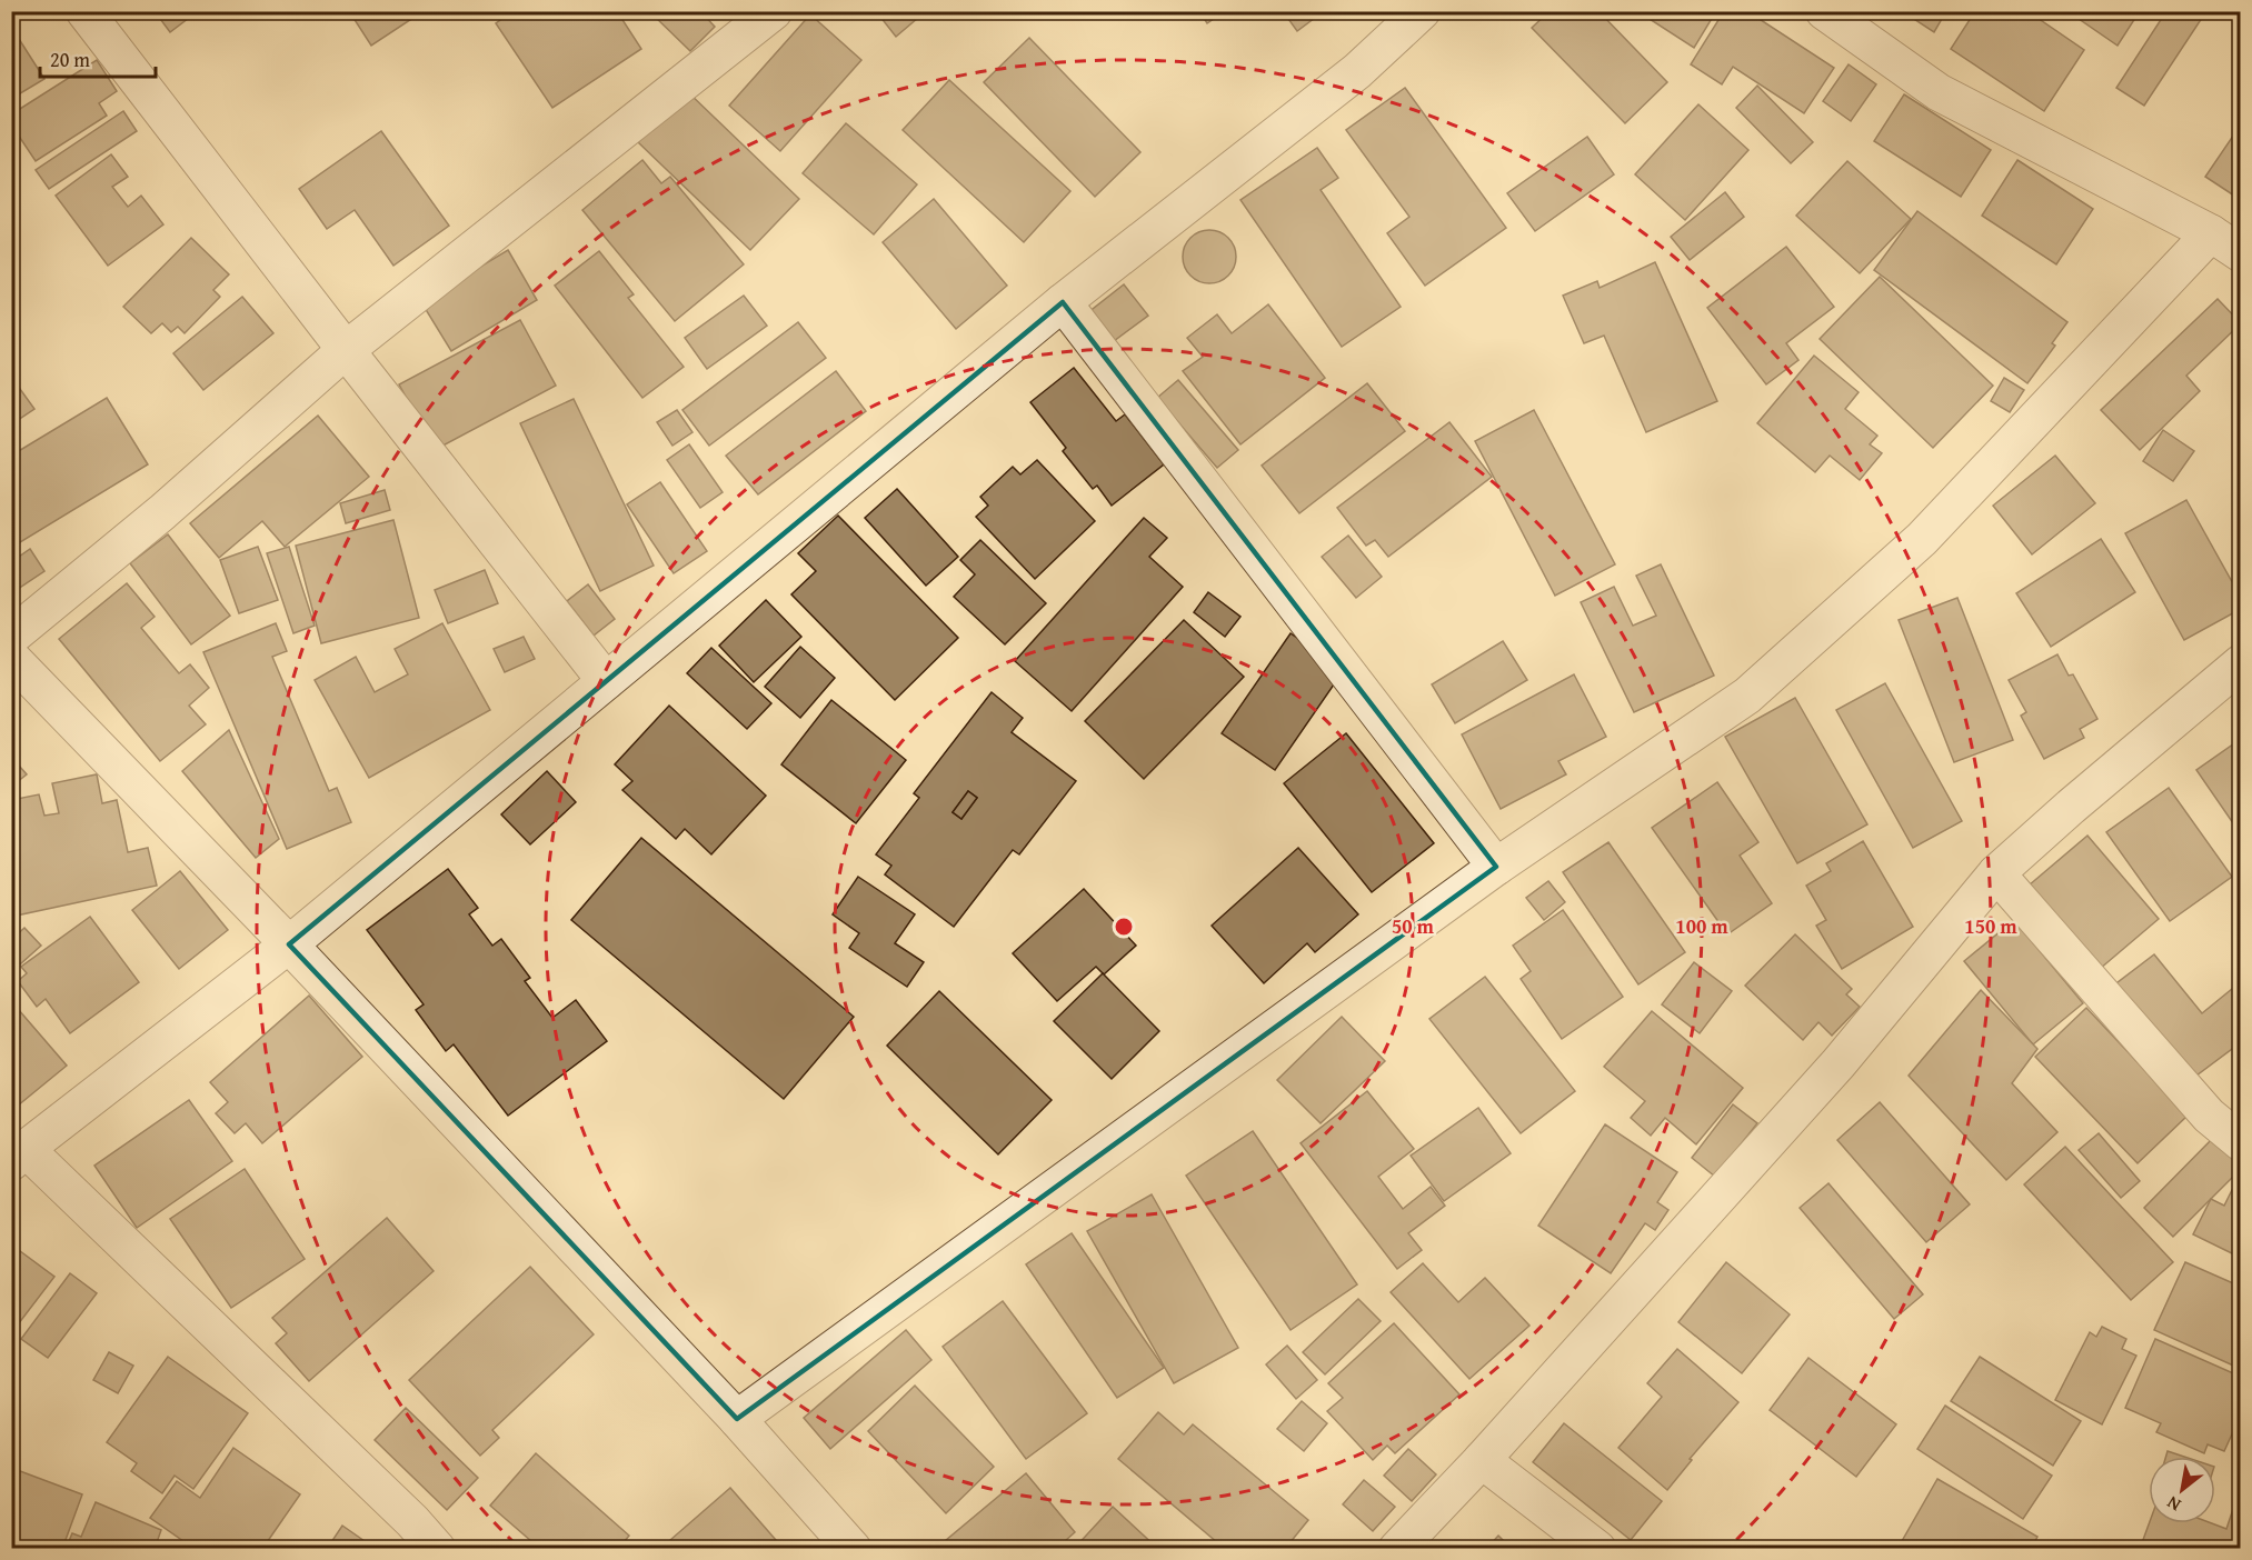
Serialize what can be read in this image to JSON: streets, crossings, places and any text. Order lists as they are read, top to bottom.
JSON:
{
  "scale_bar": "20 m",
  "north": "bottom left",
  "rings": ["50 m", "100 m", "150 m"]
}
